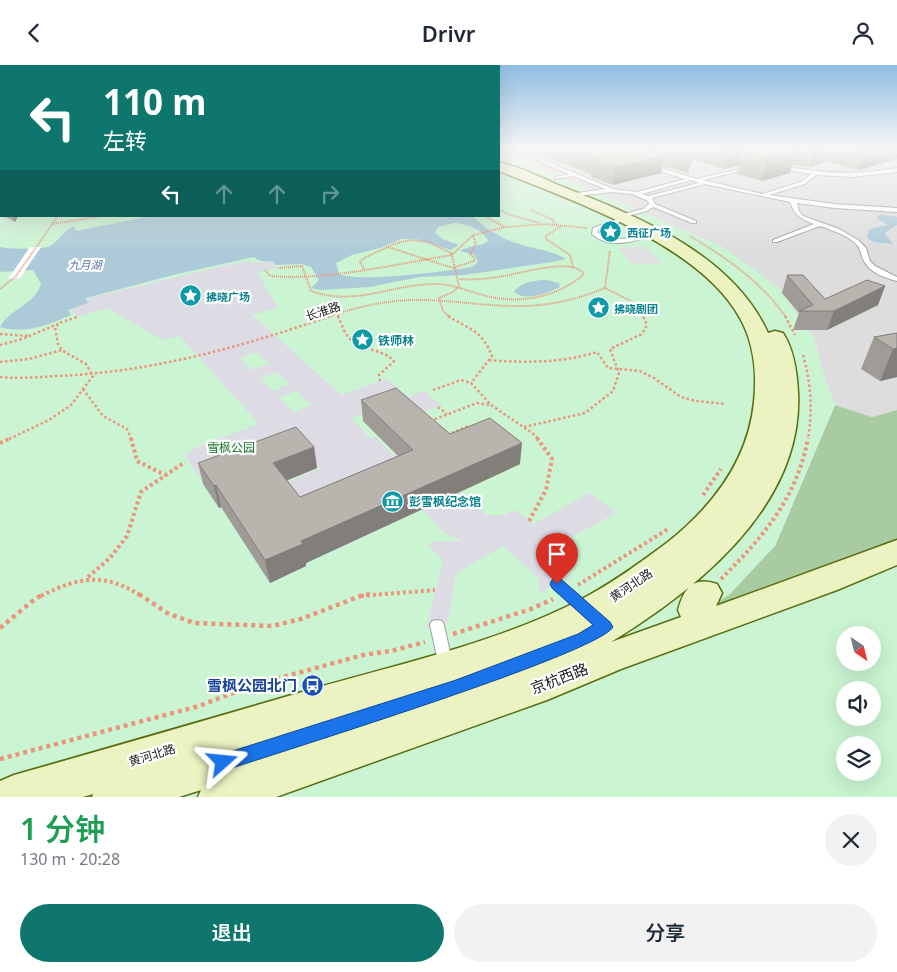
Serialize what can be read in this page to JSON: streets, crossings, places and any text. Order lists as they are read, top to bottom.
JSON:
{
  "streets": {
    "main road": ["黄河北路", "京杭西路"],
    "path": ["长淮路"]
  },
  "water": ["九月湖"],
  "parks": ["雪枫公园"],
  "places": {
    "place": [
      "西征广场",
      "拂晓广场",
      "拂晓剧团",
      "铁师林"
    ],
    "museum": ["彭雪枫纪念馆"],
    "bus stop": ["雪枫公园北门"]
  },
  "north": "bottom right",
  "page": {
    "header": "Drivr",
    "turn": ["110 m", "左转"],
    "heading": ["1 分钟", "130 m · 20:28"],
    "buttons": ["退出", "分享"]
  }
}
